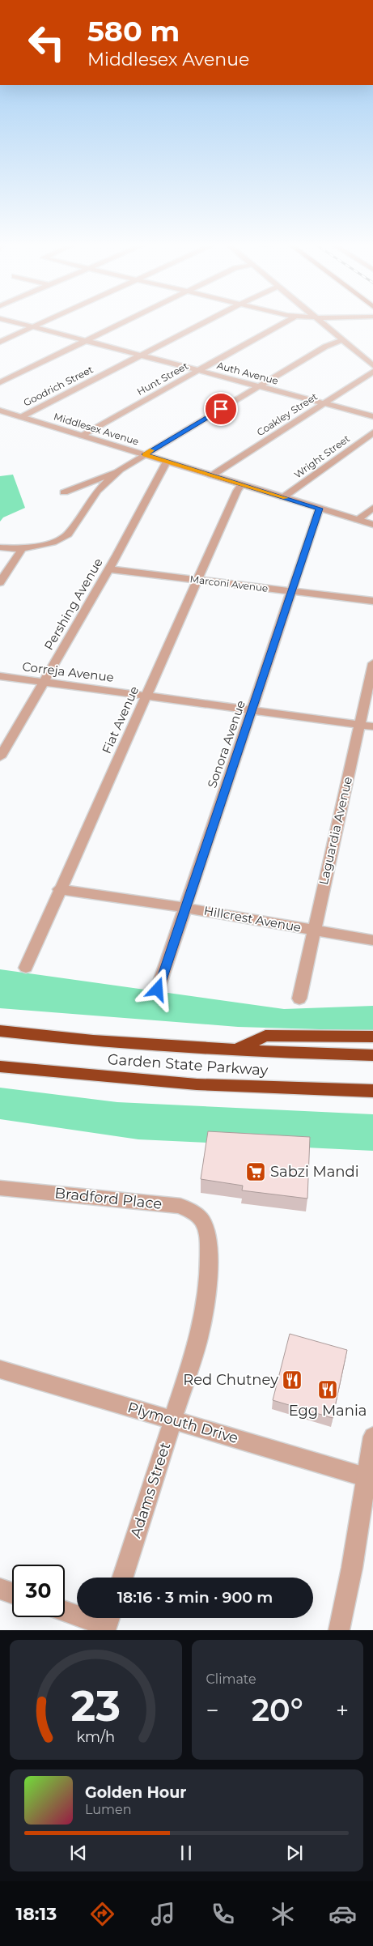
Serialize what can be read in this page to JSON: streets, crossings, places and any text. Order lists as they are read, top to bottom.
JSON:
{
  "streets": {
    "highway": ["Garden State Parkway"],
    "street": [
      "Auth Avenue",
      "Hunt Street",
      "Goodrich Street",
      "Coakley Street",
      "Middlesex Avenue",
      "Wright Street",
      "Marconi Avenue",
      "Pershing Avenue",
      "Correja Avenue",
      "Fiat Avenue",
      "Sonora Avenue",
      "Laguardia Avenue",
      "Hillcrest Avenue",
      "Bradford Place",
      "Plymouth Drive",
      "Adams Street"
    ]
  },
  "crossings": [
    ["Auth Avenue", "Hunt Street"],
    ["Auth Avenue", "Goodrich Street"],
    ["Auth Avenue", "Coakley Street"],
    ["Hunt Street", "Middlesex Avenue"],
    ["Goodrich Street", "Middlesex Avenue"],
    ["Coakley Street", "Middlesex Avenue"],
    ["Middlesex Avenue", "Wright Street"],
    ["Middlesex Avenue", "Pershing Avenue"],
    ["Middlesex Avenue", "Fiat Avenue"],
    ["Middlesex Avenue", "Sonora Avenue"],
    ["Marconi Avenue", "Pershing Avenue"],
    ["Marconi Avenue", "Fiat Avenue"],
    ["Marconi Avenue", "Sonora Avenue"],
    ["Pershing Avenue", "Correja Avenue"],
    ["Correja Avenue", "Fiat Avenue"],
    ["Correja Avenue", "Sonora Avenue"],
    ["Correja Avenue", "Laguardia Avenue"],
    ["Fiat Avenue", "Hillcrest Avenue"],
    ["Sonora Avenue", "Hillcrest Avenue"],
    ["Laguardia Avenue", "Hillcrest Avenue"],
    ["Bradford Place", "Adams Street"],
    ["Plymouth Drive", "Adams Street"]
  ],
  "places": {
    "supermarket": ["Sabzi Mandi"],
    "restaurant": ["Red Chutney", "Egg Mania"]
  },
  "page": {
    "turn": ["580 m", "Middlesex Avenue"],
    "limit": "30",
    "trip": "18:16 · 3 min · 900 m",
    "tile": "Climate",
    "heat": ["−", "20°", "+"],
    "song": ["Golden Hour", "Lumen"],
    "tabs": "18:13",
    "gauge": ["23", "km/h"]
  }
}
